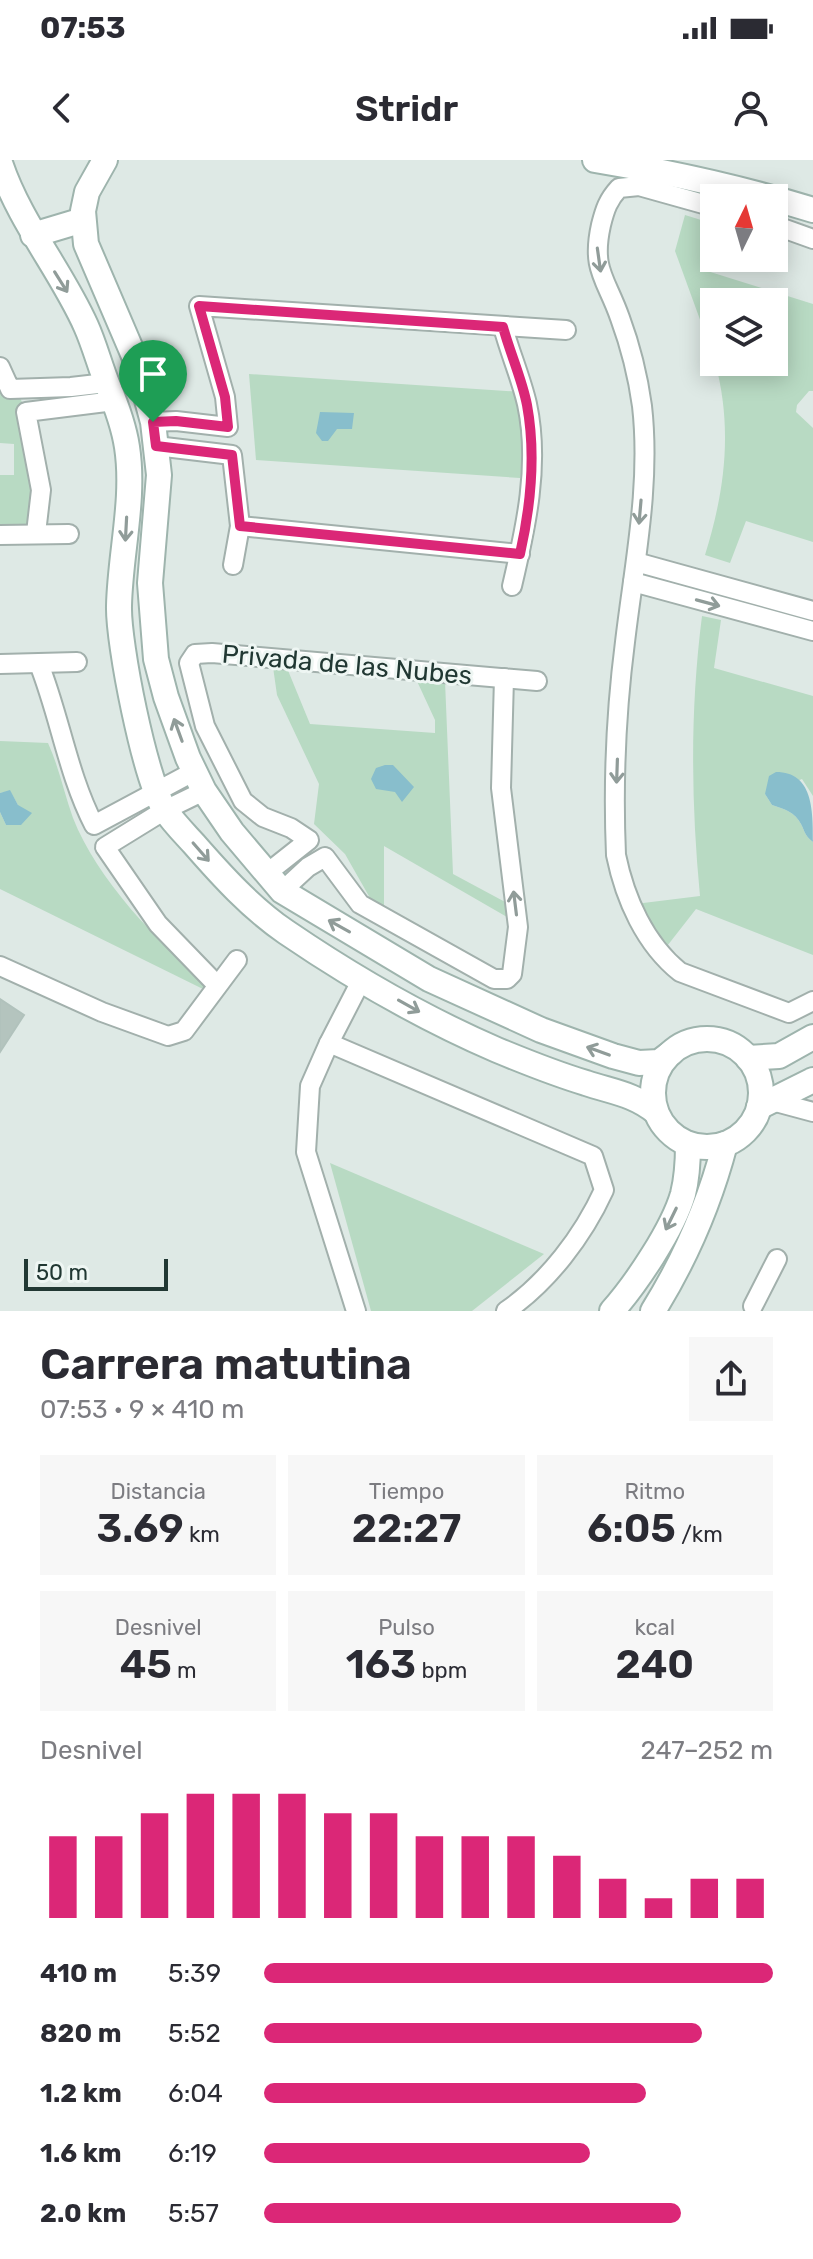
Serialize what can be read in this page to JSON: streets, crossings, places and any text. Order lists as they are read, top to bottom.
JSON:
{
  "streets": {
    "street": ["Privada de las Nubes"]
  },
  "scale_bar": "50 m",
  "north": "top",
  "page": {
    "status": "07:53",
    "header": "Stridr",
    "scale": "50 m",
    "heading": ["Carrera matutina", "07:53 · 9 × 410 m"],
    "stats": [
      ["Distancia", "3.69 km"],
      ["Tiempo", "22:27"],
      ["Ritmo", "6:05 /km"],
      ["Desnivel", "45 m"],
      ["Pulso", "163 bpm"],
      ["kcal", "240"]
    ],
    "chart": ["Desnivel", "247–252 m"],
    "list": [
      {
        "name": "410 m",
        "note": "5:39"
      },
      {
        "name": "820 m",
        "note": "5:52"
      },
      {
        "name": "1.2 km",
        "note": "6:04"
      },
      {
        "name": "1.6 km",
        "note": "6:19"
      },
      {
        "name": "2.0 km",
        "note": "5:57"
      }
    ]
  }
}
